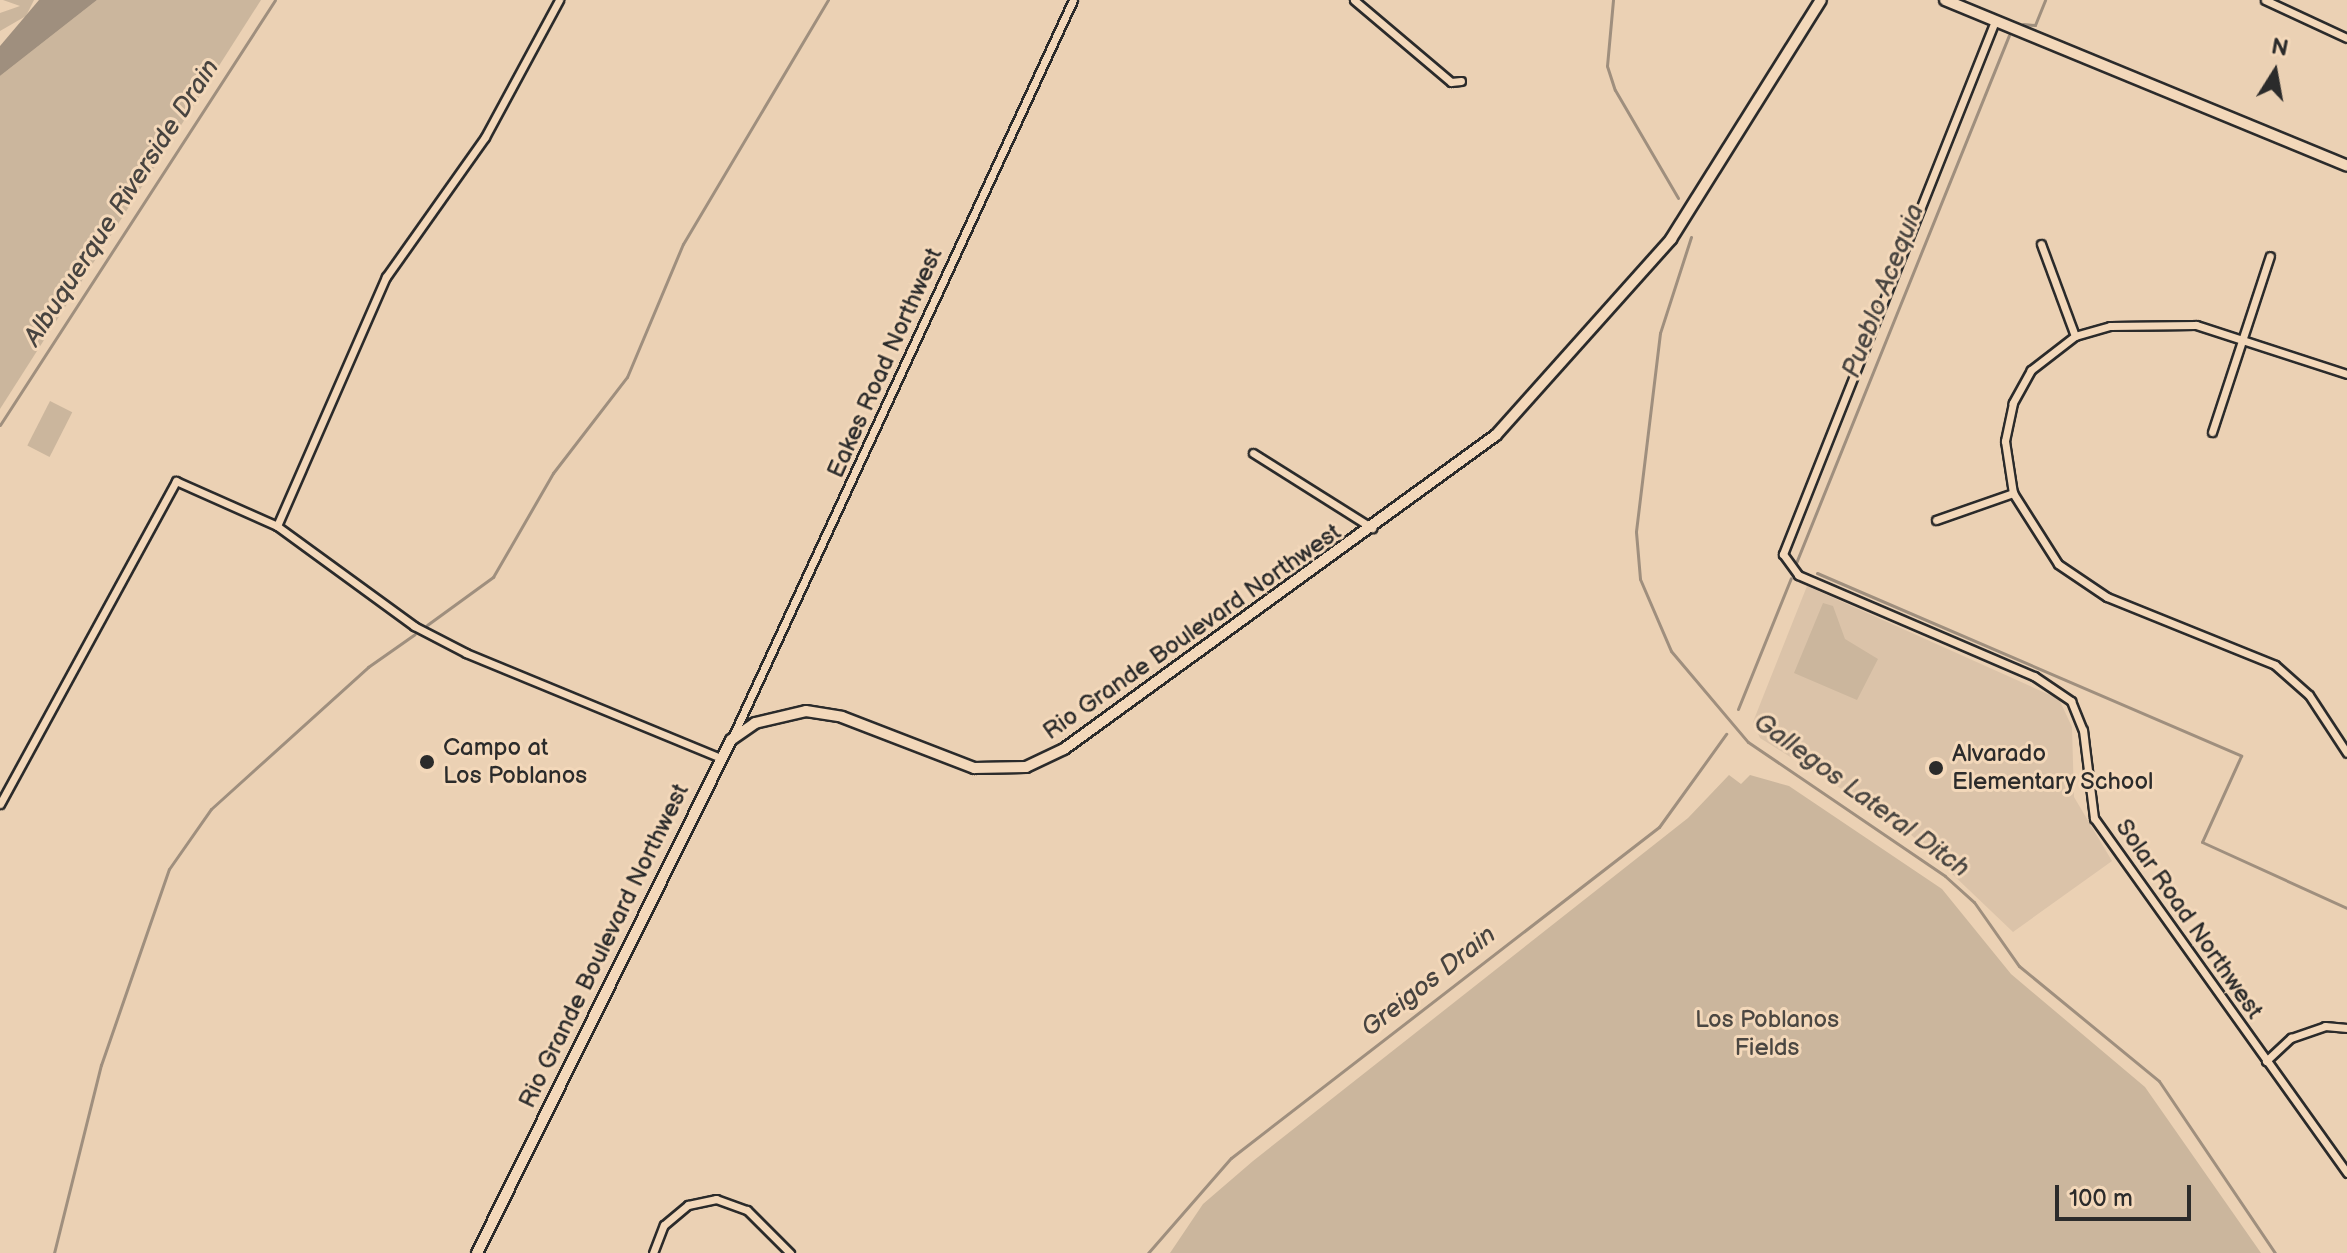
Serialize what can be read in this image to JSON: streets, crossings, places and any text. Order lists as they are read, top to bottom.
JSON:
{
  "streets": {
    "street": ["Eakes Road Northwest", "Rio Grande Boulevard Northwest", "Solar Road Northwest"]
  },
  "crossings": [
    ["Eakes Road Northwest", "Rio Grande Boulevard Northwest"]
  ],
  "water": [
    "Albuquerque Riverside Drain",
    "Pueblo Acequia",
    "Gallegos Lateral Ditch",
    "Greigos Drain"
  ],
  "parks": ["Los Poblanos Fields"],
  "places": ["Campo at Los Poblanos", "Alvarado Elementary School"],
  "scale_bar": "100 m",
  "north": "top"
}
